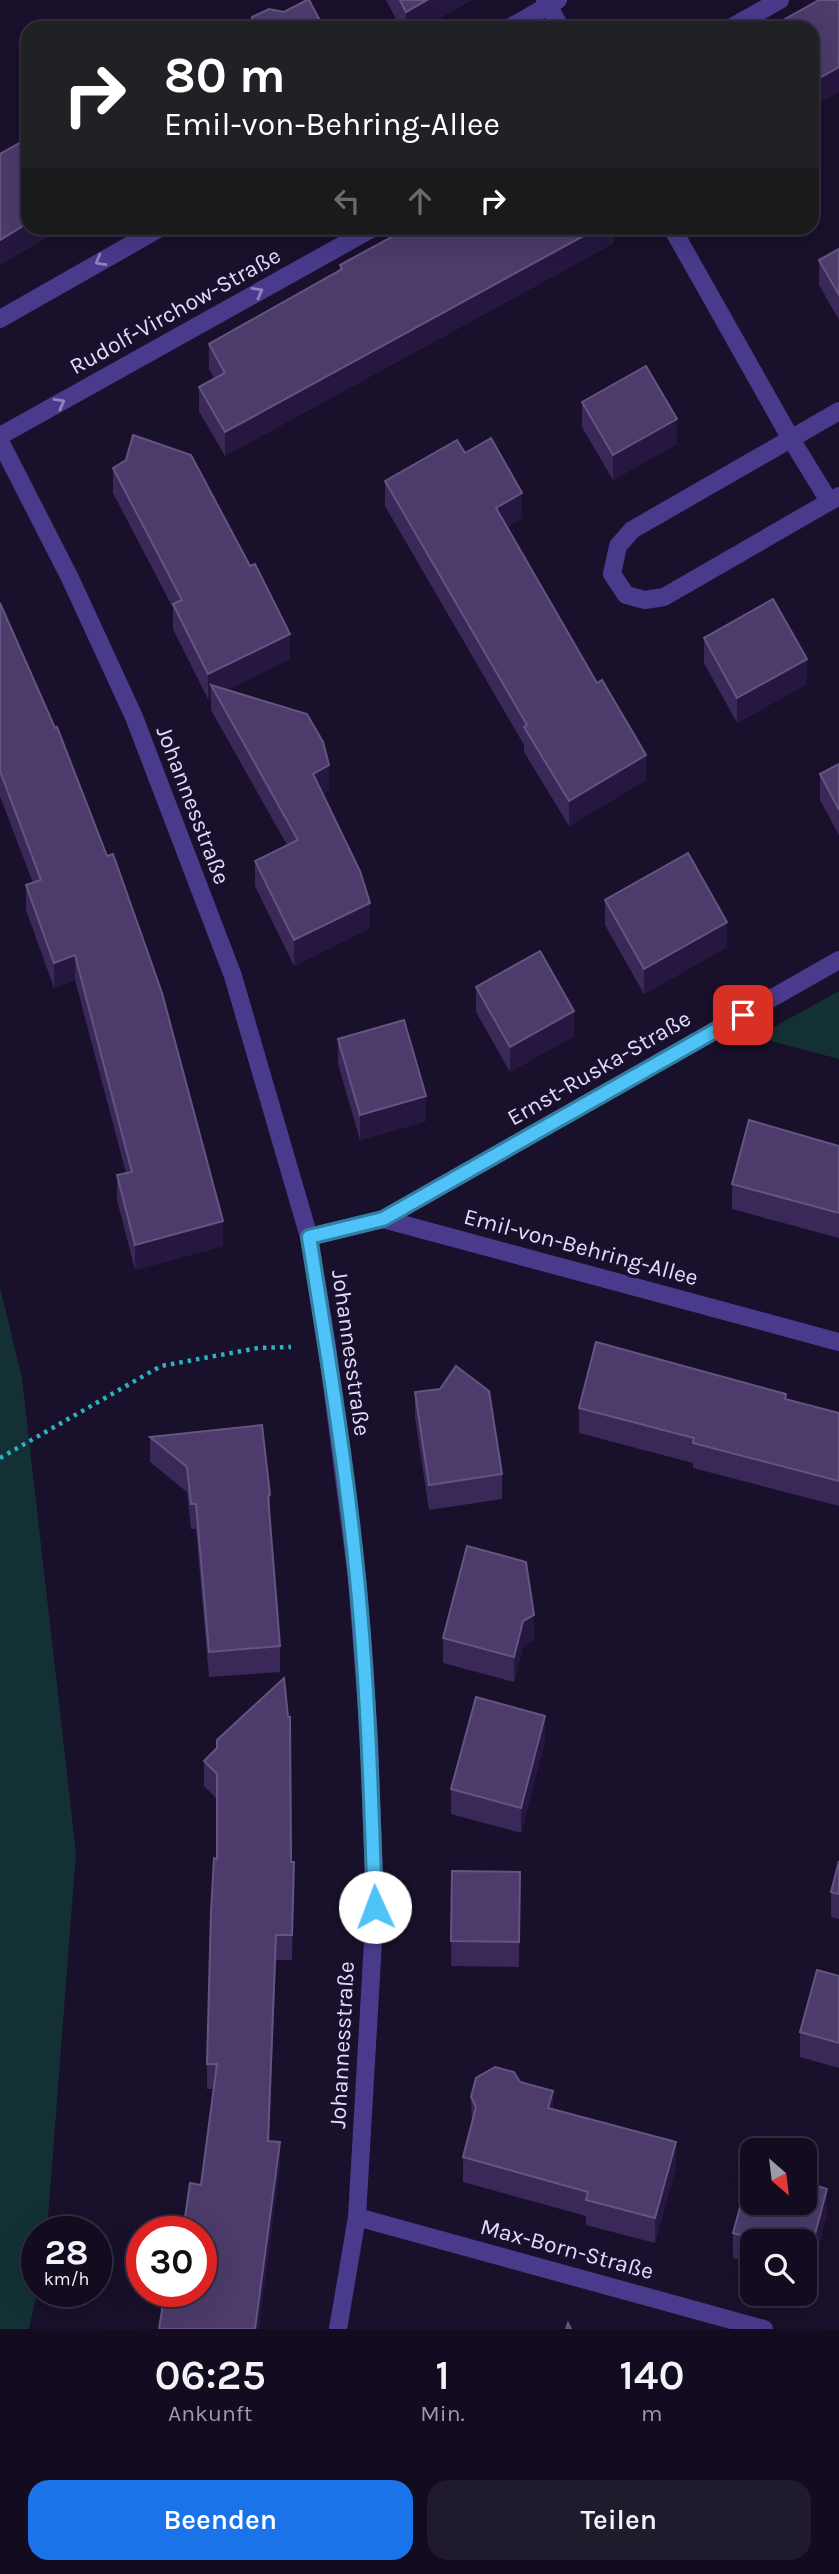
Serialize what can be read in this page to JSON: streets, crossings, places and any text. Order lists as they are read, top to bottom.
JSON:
{
  "streets": {
    "street": [
      "Rudolf-Virchow-Straße",
      "Johannesstraße",
      "Ernst-Ruska-Straße",
      "Emil-von-Behring-Allee",
      "Max-Born-Straße"
    ]
  },
  "crossings": [
    ["Rudolf-Virchow-Straße", "Johannesstraße"],
    ["Johannesstraße", "Emil-von-Behring-Allee"],
    ["Johannesstraße", "Max-Born-Straße"],
    ["Ernst-Ruska-Straße", "Emil-von-Behring-Allee"]
  ],
  "north": "bottom right",
  "page": {
    "turn": ["80 m", "Emil-von-Behring-Allee"],
    "speed": "28 km/h",
    "limit": "30",
    "eta": [
      "06:25",
      "Ankunft",
      "1",
      "Min.",
      "140",
      "m"
    ],
    "buttons": ["Beenden", "Teilen"]
  }
}
